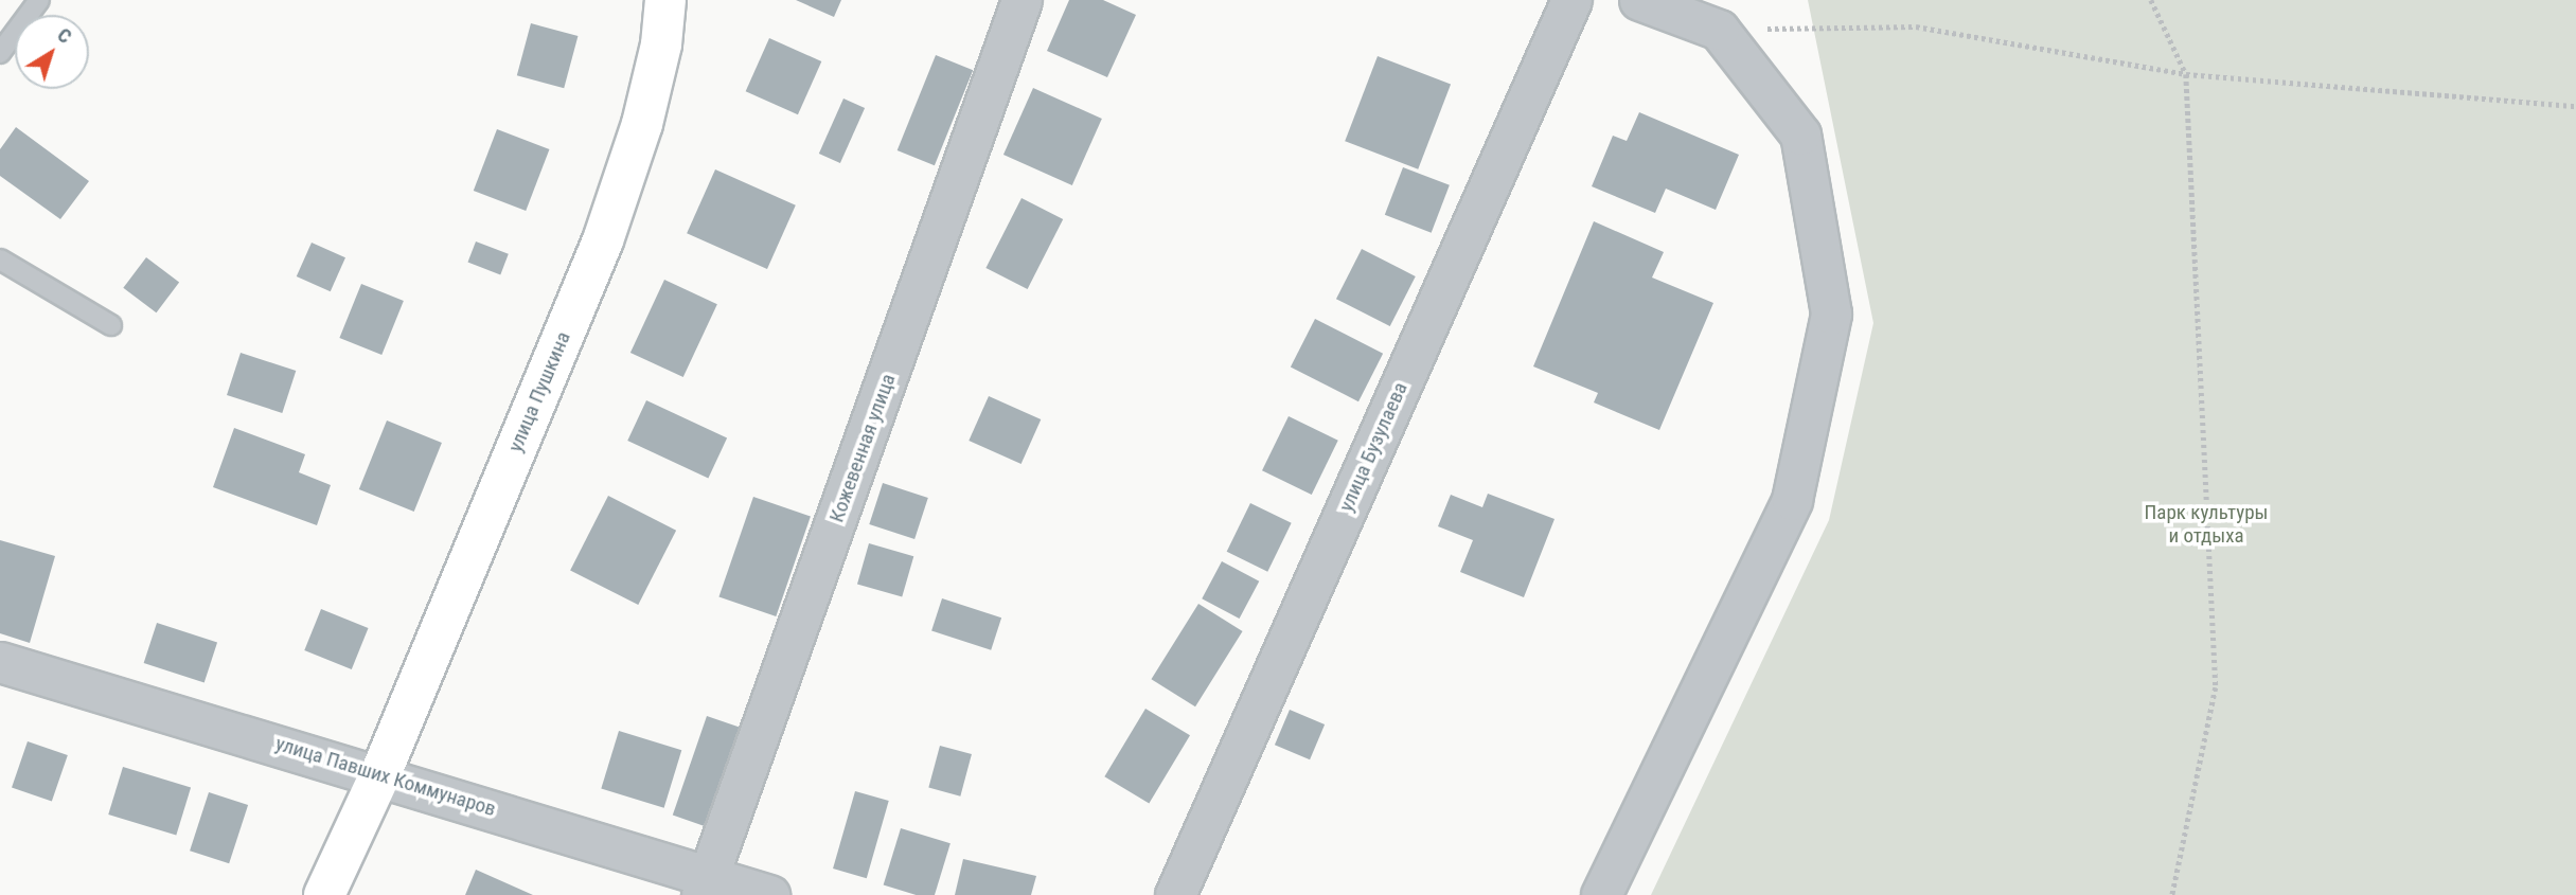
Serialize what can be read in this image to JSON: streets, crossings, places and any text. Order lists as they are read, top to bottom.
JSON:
{
  "streets": {
    "main road": ["улица Пушкина"],
    "street": ["улица Бузулаева", "Кожевенная улица", "улица Павших Коммунаров"]
  },
  "crossings": [
    ["улица Пушкина", "улица Павших Коммунаров"],
    ["Кожевенная улица", "улица Павших Коммунаров"]
  ],
  "parks": ["Парк культуры и отдыха"],
  "north": "top right"
}
